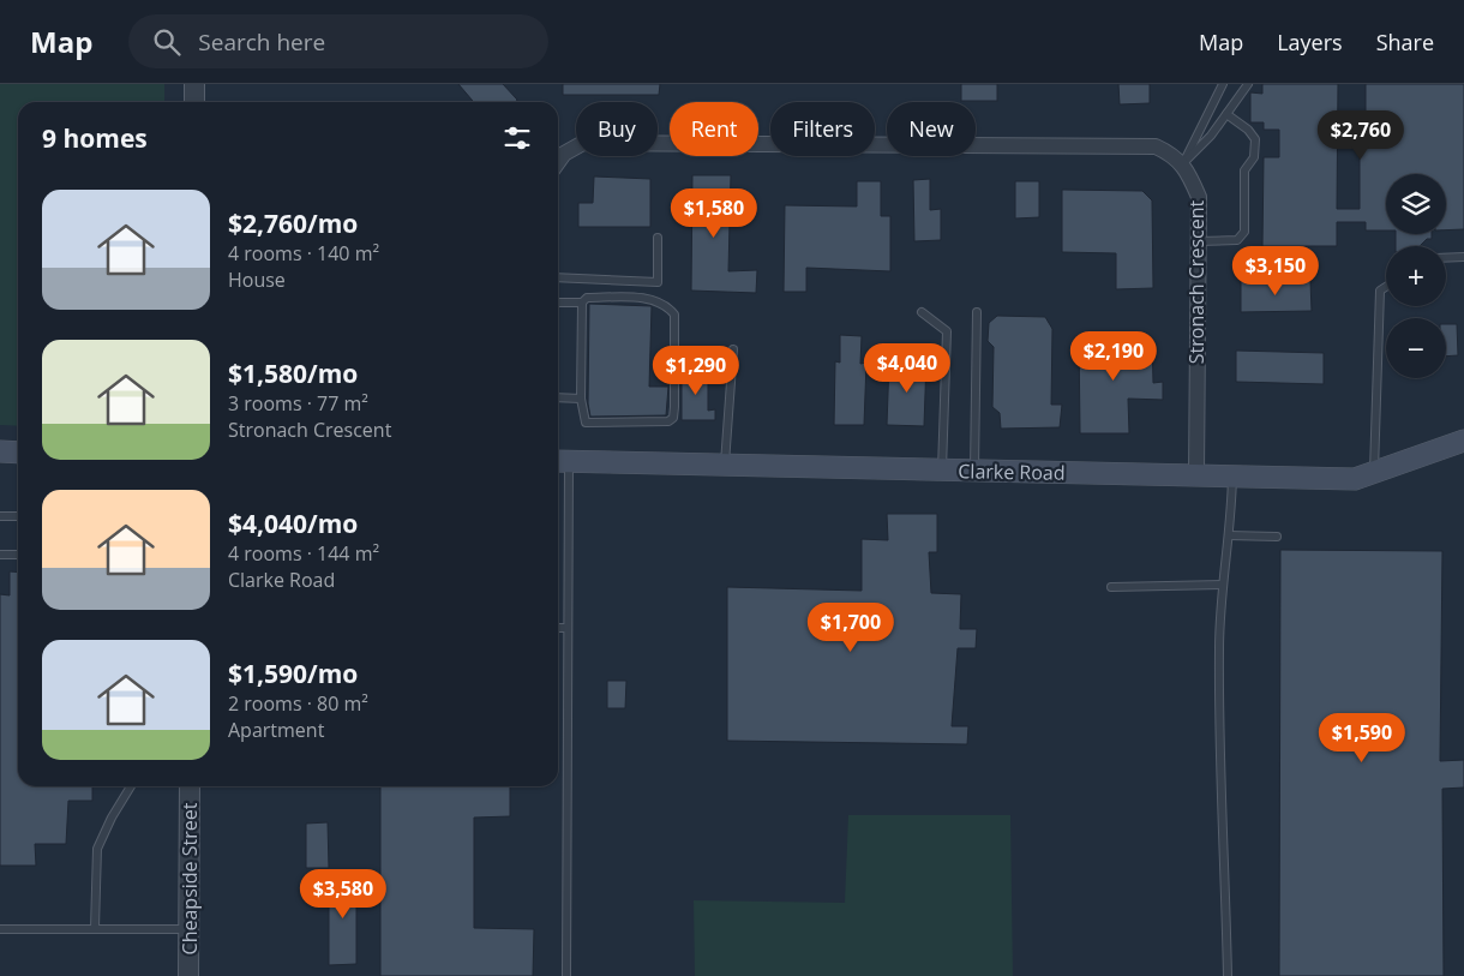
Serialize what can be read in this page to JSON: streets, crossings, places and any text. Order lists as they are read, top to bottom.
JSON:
{
  "streets": {
    "main road": ["Clarke Road"],
    "street": ["Stronach Crescent", "Cheapside Street"]
  },
  "crossings": [
    ["Stronach Crescent", "Clarke Road"]
  ],
  "page": {
    "header": "Map",
    "search": "Search here",
    "nav": ["Map", "Layers", "Share"],
    "chip": [
      "Buy",
      "Rent",
      "Filters",
      "New"
    ],
    "heading": "9 homes",
    "price": [
      "$2,760",
      "$1,580",
      "$3,150",
      "$2,190",
      "$4,040",
      "$1,290",
      "$1,700",
      "$1,590",
      "$3,580"
    ],
    "map_buttons": ["+", "−"],
    "list": [
      {
        "name": "$2,760/mo",
        "note": "4 rooms · 140 m² · House"
      },
      {
        "name": "$1,580/mo",
        "note": "3 rooms · 77 m² · Stronach Crescent"
      },
      {
        "name": "$4,040/mo",
        "note": "4 rooms · 144 m² · Clarke Road"
      },
      {
        "name": "$1,590/mo",
        "note": "2 rooms · 80 m² · Apartment"
      }
    ]
  }
}
